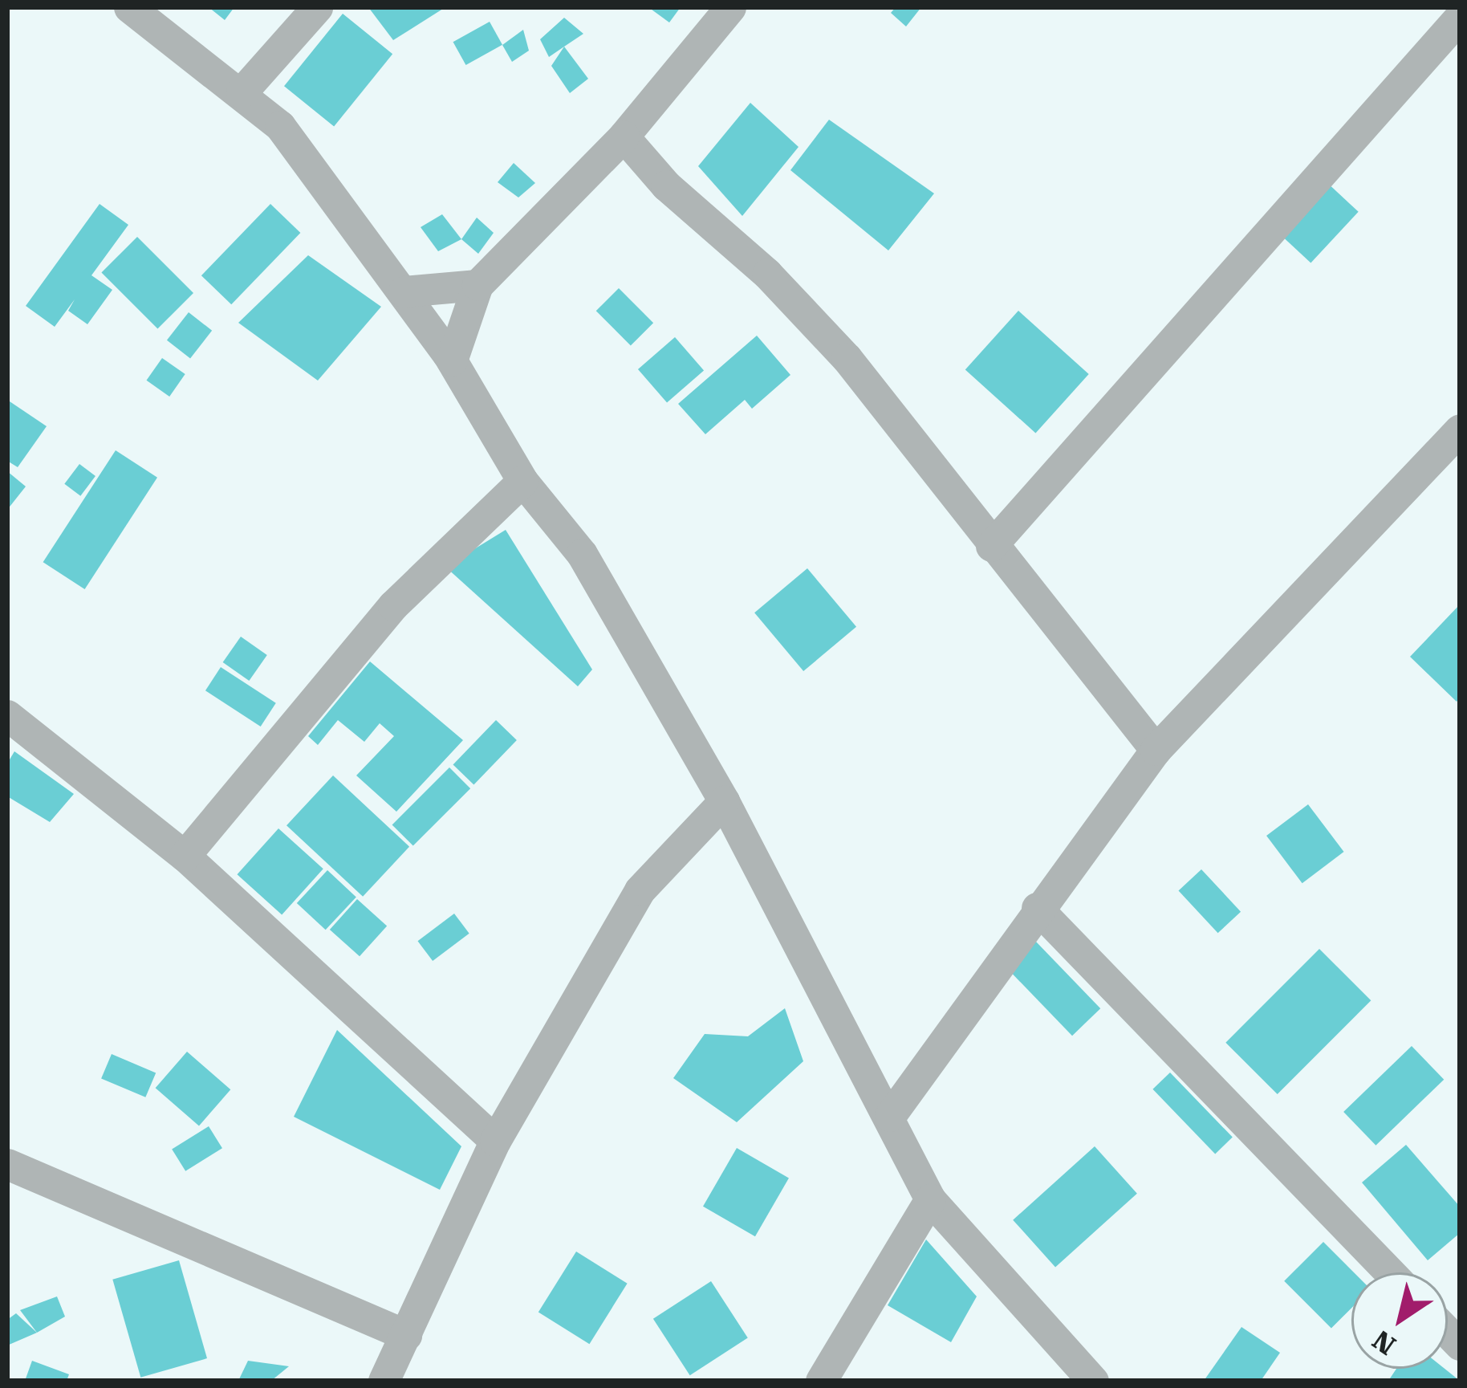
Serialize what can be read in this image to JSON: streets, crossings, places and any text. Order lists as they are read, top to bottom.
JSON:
{
  "north": "bottom left"
}
